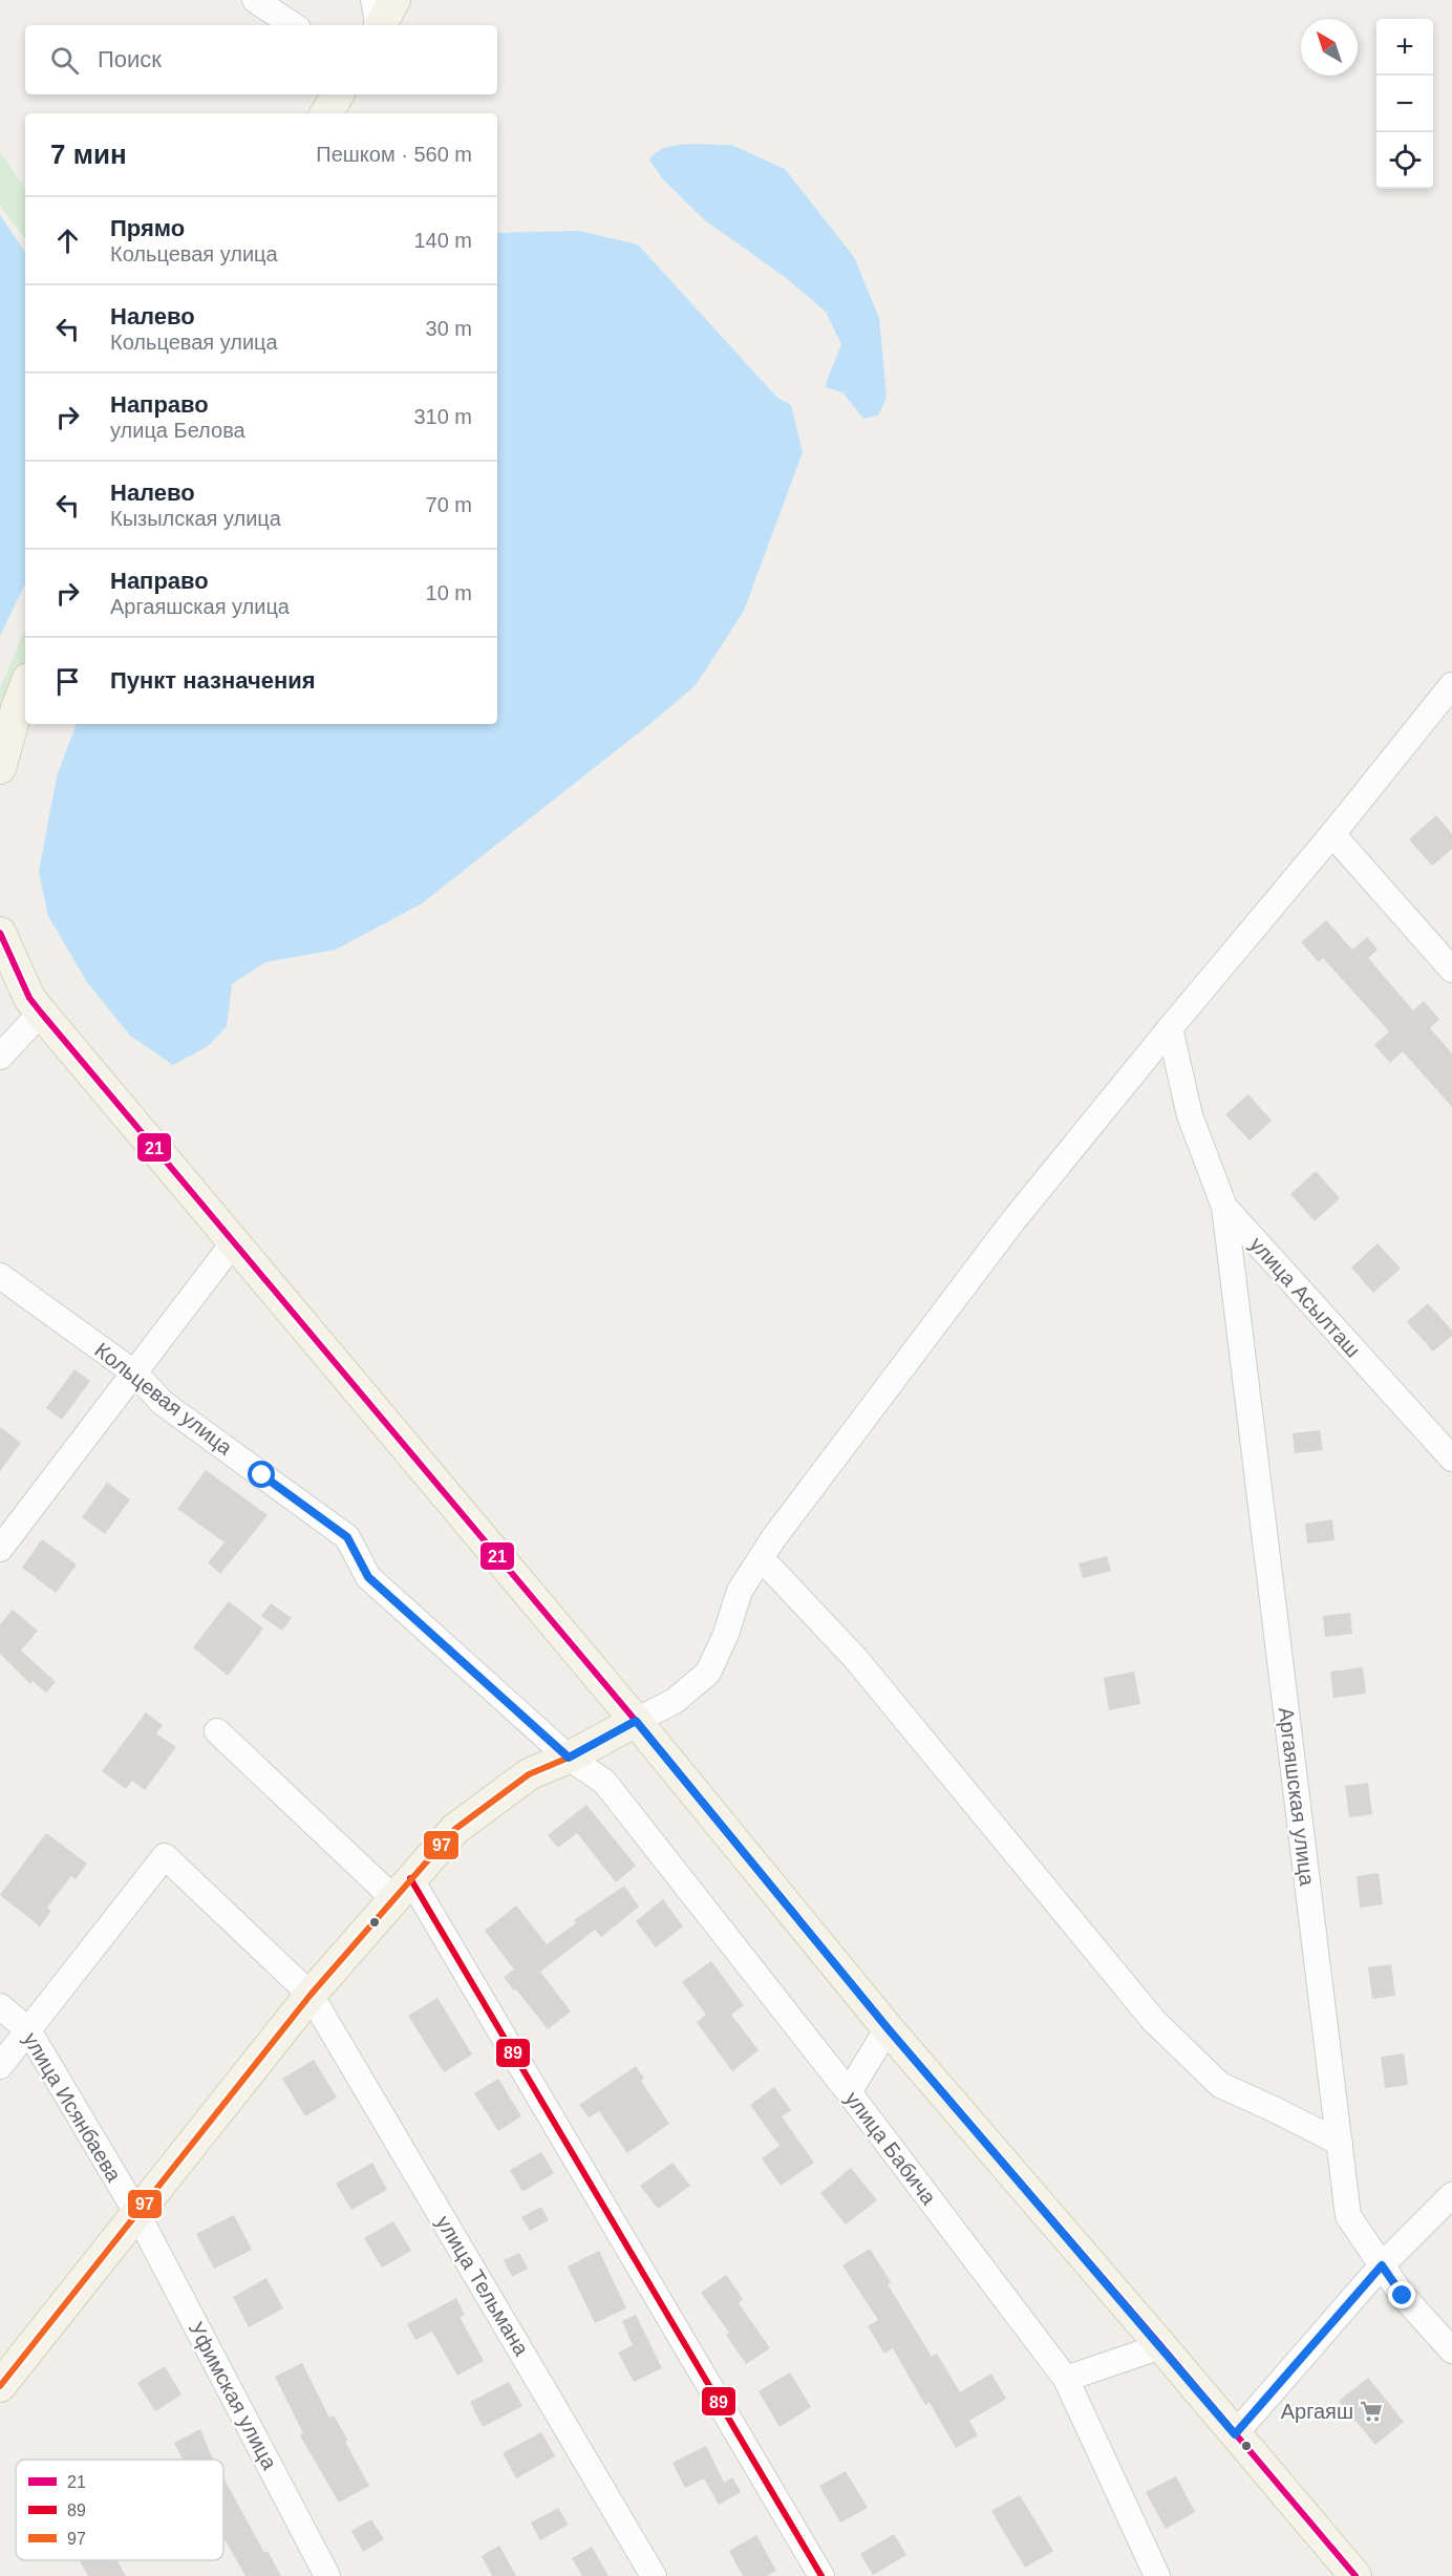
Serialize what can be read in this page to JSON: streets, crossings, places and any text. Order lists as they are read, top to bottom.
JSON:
{
  "streets": {
    "street": [
      "улица Асылташ",
      "Кольцевая улица",
      "Аргаяшская улица",
      "улица Исянбаева",
      "улица Бабича",
      "улица Тельмана",
      "Уфимская улица"
    ]
  },
  "crossings": [
    ["улица Асылташ", "Аргаяшская улица"],
    ["Кольцевая улица", "улица Бабича"],
    ["улица Исянбаева", "улица Тельмана"],
    ["улица Исянбаева", "Уфимская улица"]
  ],
  "places": {
    "supermarket": ["Аргаяш"]
  },
  "lines": ["transit line 21", "transit line 97", "transit line 89"],
  "legend": ["21", "89", "97"],
  "north": "top left",
  "page": {
    "map_buttons": ["+", "−"],
    "search": "Поиск",
    "heading": ["7 мин", "Пешком · 560 m"],
    "list": [
      ["Прямо", "Кольцевая улица", "140 m"],
      ["Налево", "Кольцевая улица", "30 m"],
      ["Направо", "улица Белова", "310 m"],
      ["Налево", "Кызылская улица", "70 m"],
      ["Направо", "Аргаяшская улица", "10 m"],
      "Пункт назначения"
    ]
  }
}
